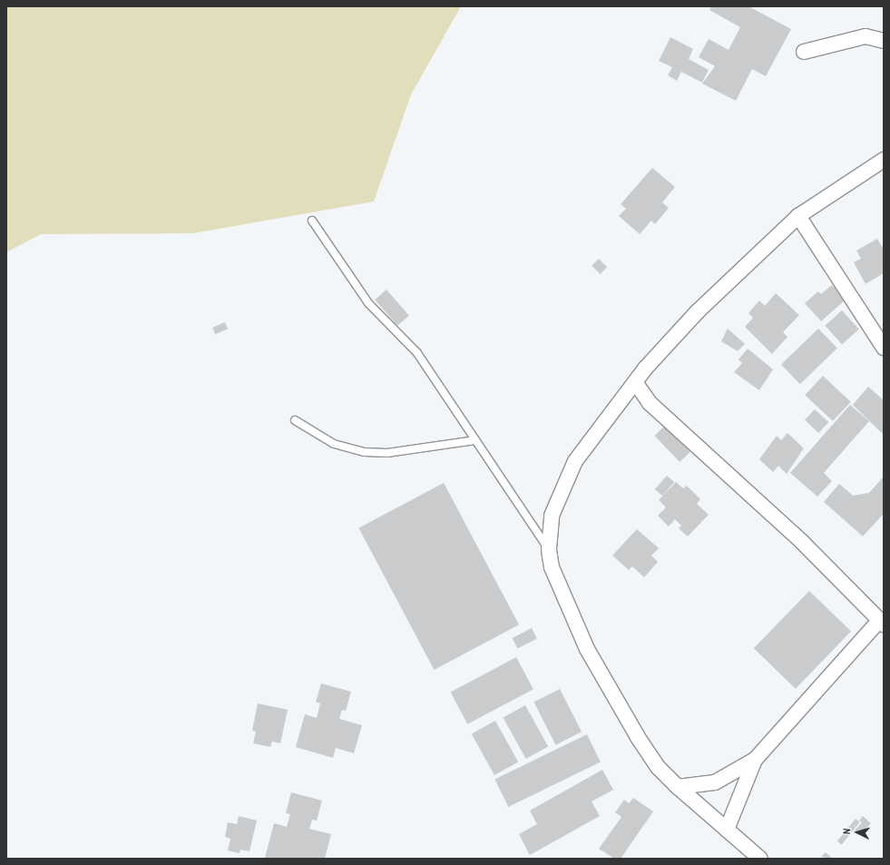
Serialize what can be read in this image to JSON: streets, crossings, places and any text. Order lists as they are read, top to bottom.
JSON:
{
  "north": "left"
}
